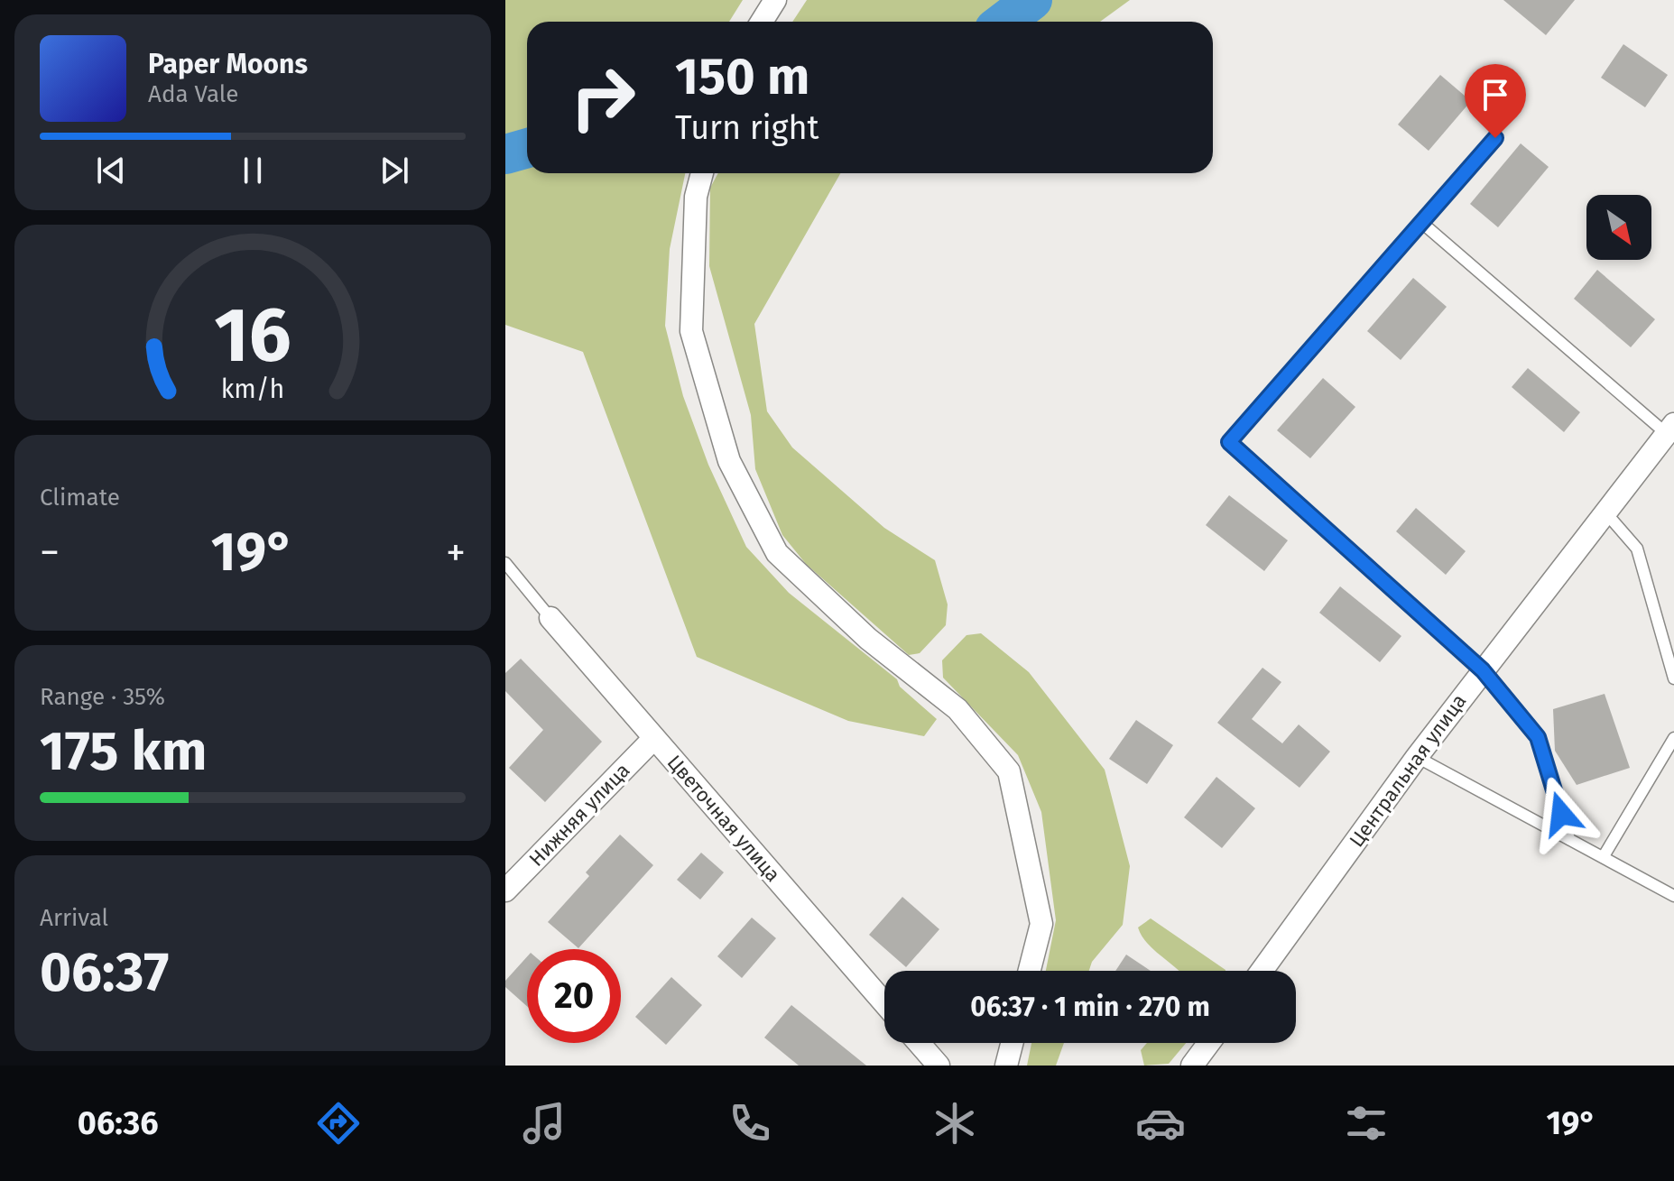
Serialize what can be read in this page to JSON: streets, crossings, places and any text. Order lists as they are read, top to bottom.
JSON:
{
  "streets": {
    "street": ["Центральная улица", "Нижняя улица", "Цветочная улица"]
  },
  "crossings": [
    ["Нижняя улица", "Цветочная улица"]
  ],
  "north": "bottom right",
  "page": {
    "turn": ["150 m", "Turn right"],
    "song": ["Paper Moons", "Ada Vale"],
    "tile": [
      "Climate",
      ["Range · 35%", "175 km"],
      ["Arrival", "06:37"]
    ],
    "heat": ["−", "19°", "+"],
    "limit": "20",
    "trip": "06:37 · 1 min · 270 m",
    "tabs": ["06:36", "19°"],
    "gauge": ["16", "km/h"]
  }
}
